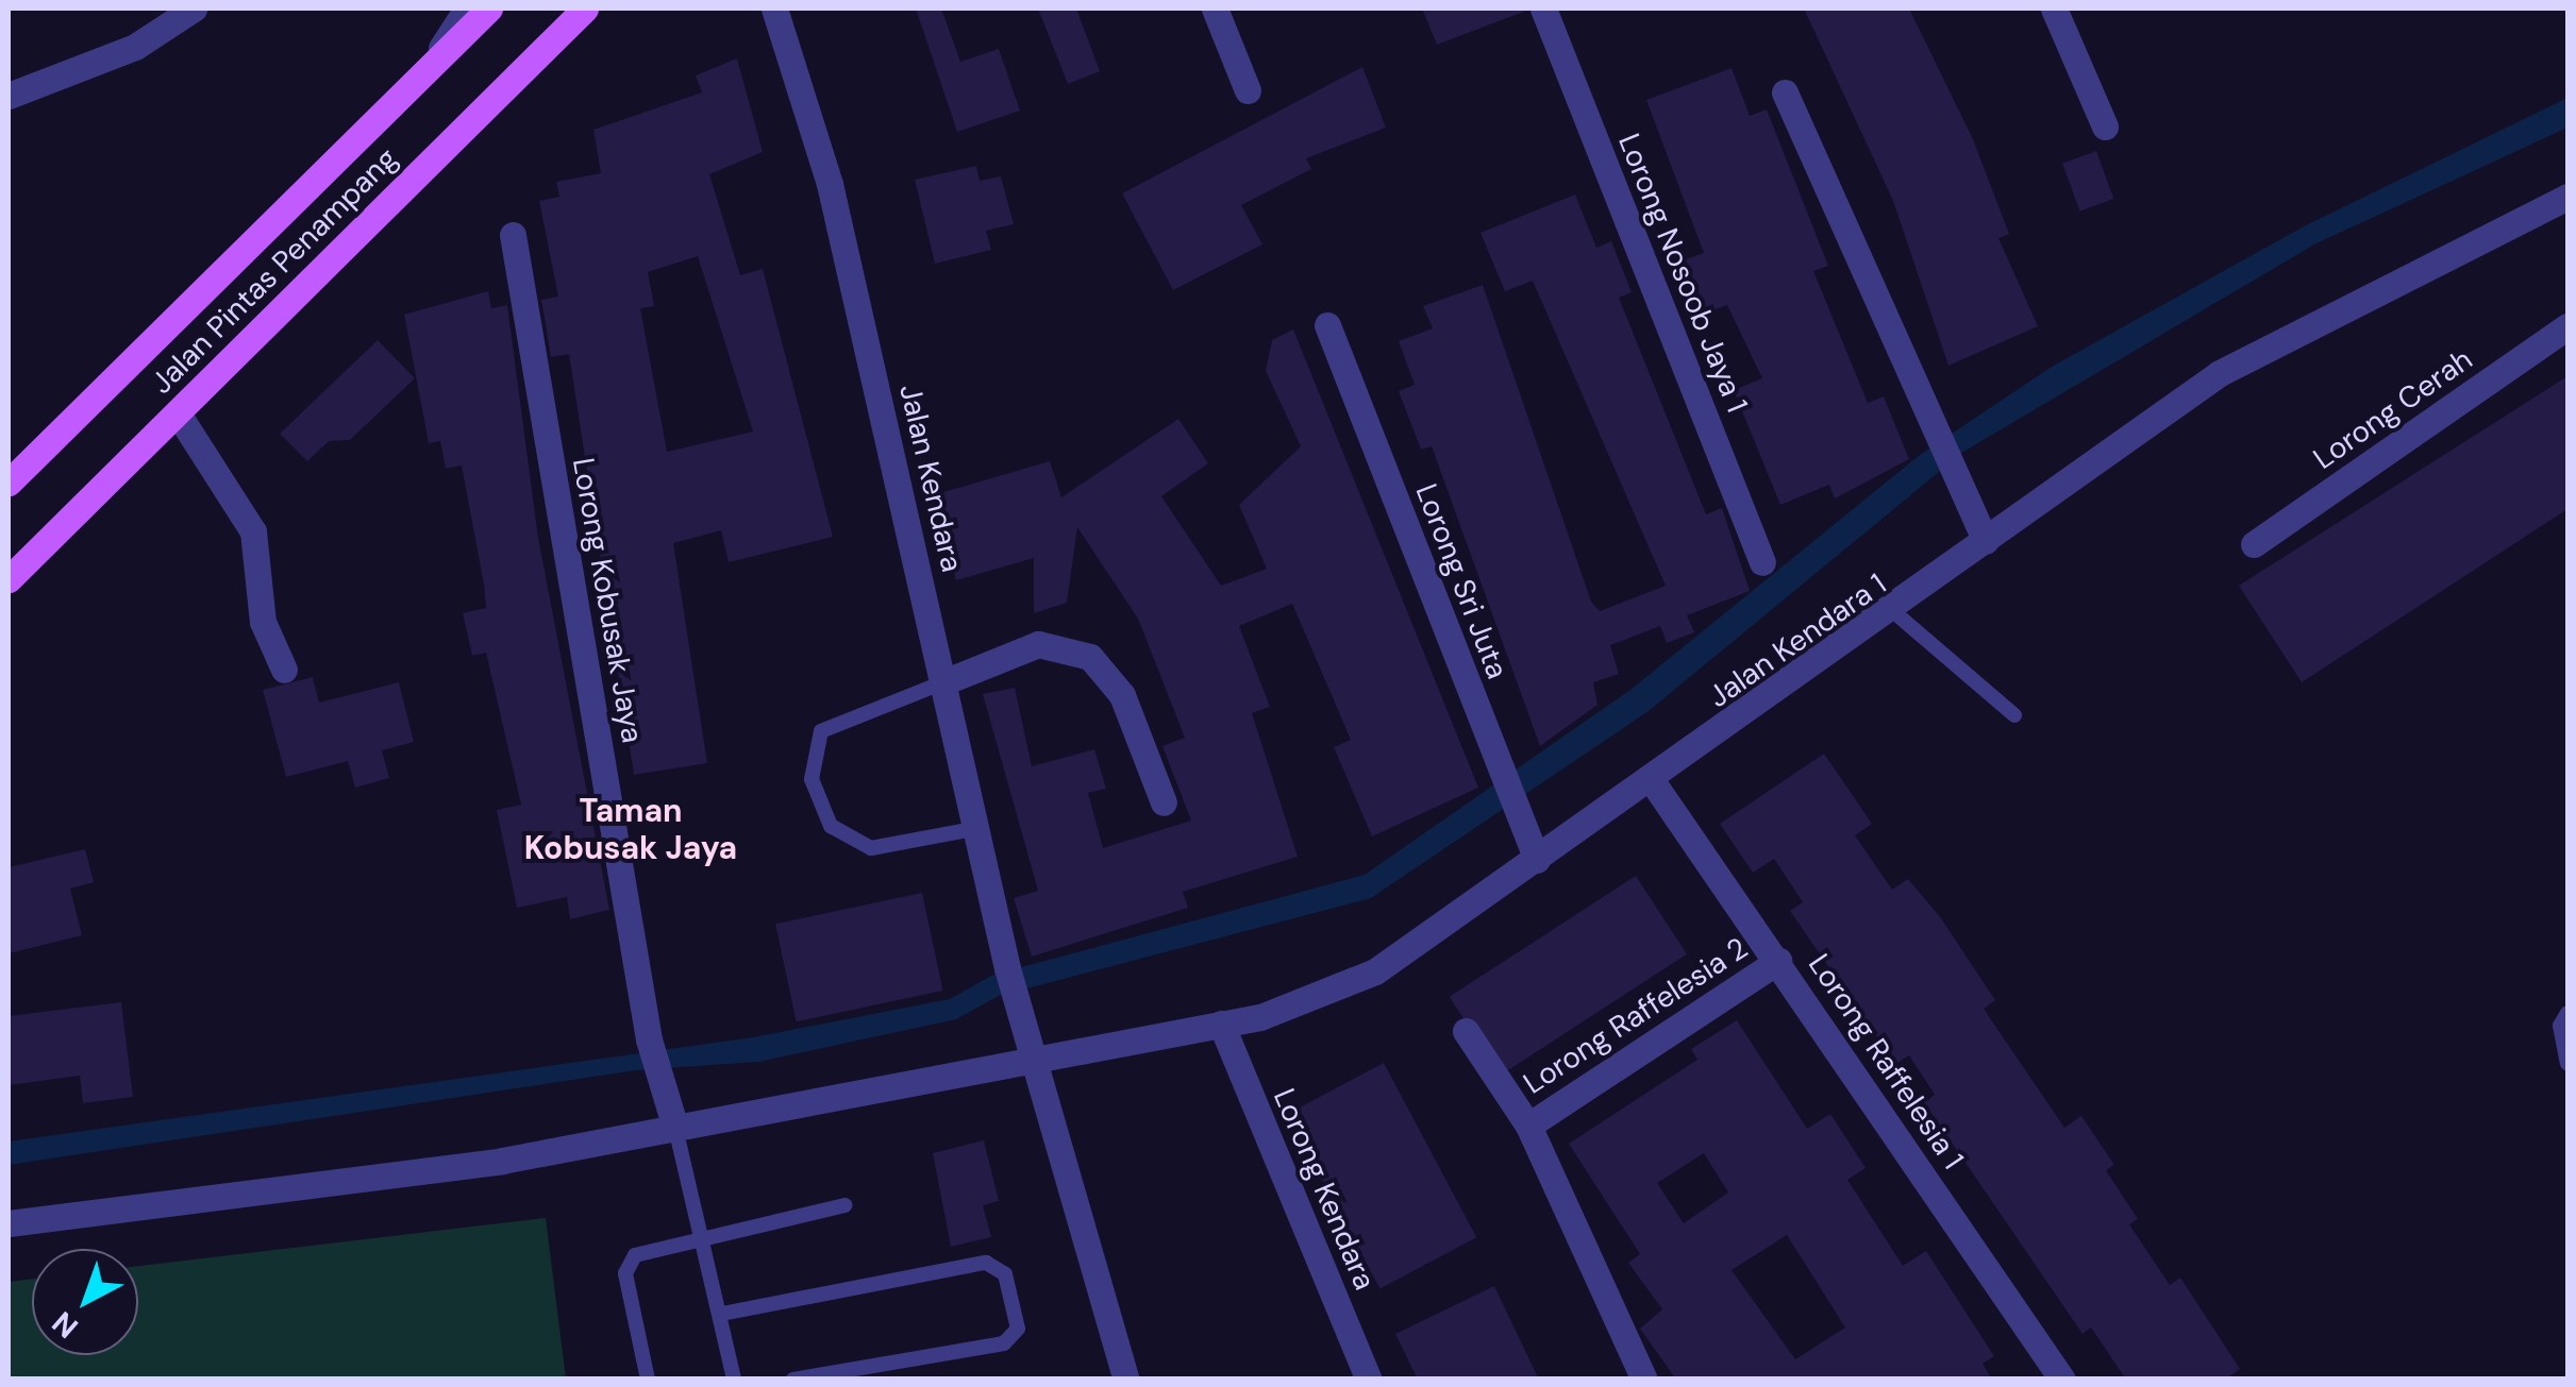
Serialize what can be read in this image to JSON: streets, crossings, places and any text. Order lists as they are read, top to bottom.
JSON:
{
  "streets": {
    "main road": ["Jalan Pintas Penampang"],
    "street": [
      "Lorong Nosoob Jaya 1",
      "Lorong Cerah",
      "Jalan Kendara",
      "Lorong Sri Juta",
      "Lorong Kobusak Jaya",
      "Jalan Kendara 1",
      "Lorong Raffelesia 2",
      "Lorong Raffelesia 1",
      "Lorong Kendara"
    ]
  },
  "crossings": [
    ["Jalan Kendara", "Jalan Kendara 1"],
    ["Lorong Sri Juta", "Jalan Kendara 1"],
    ["Lorong Kobusak Jaya", "Jalan Kendara 1"],
    ["Jalan Kendara 1", "Lorong Raffelesia 1"],
    ["Jalan Kendara 1", "Lorong Kendara"],
    ["Lorong Raffelesia 2", "Lorong Raffelesia 1"]
  ],
  "districts": ["Taman Kobusak Jaya"],
  "north": "bottom left"
}
